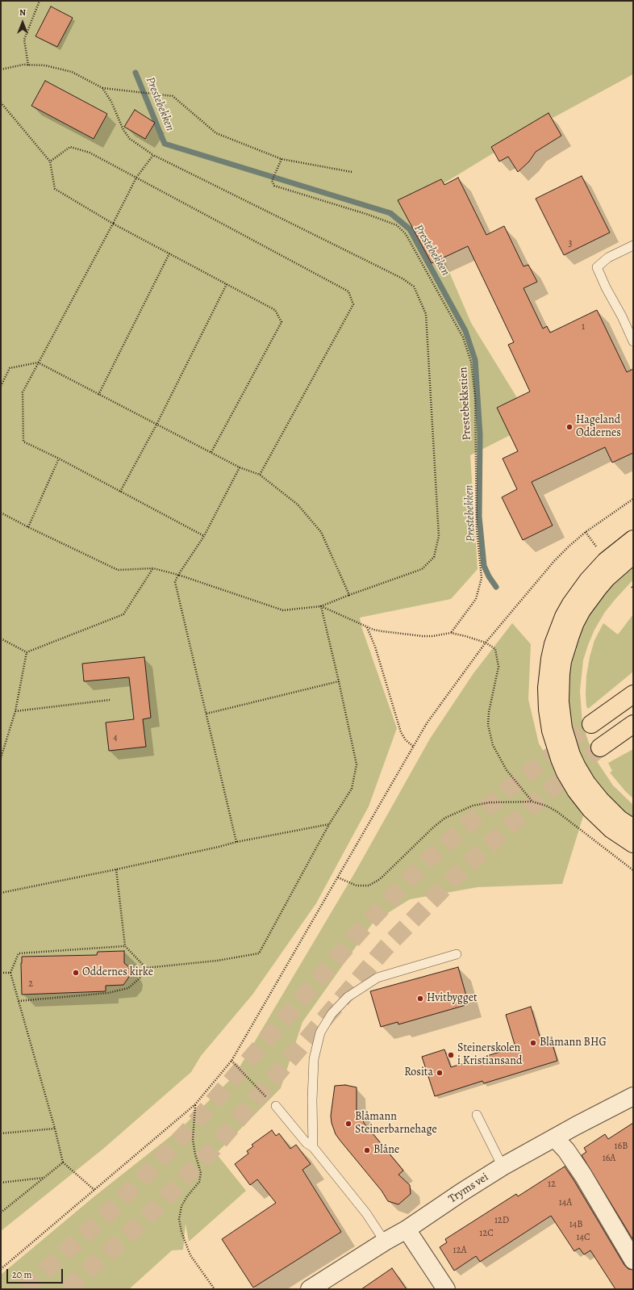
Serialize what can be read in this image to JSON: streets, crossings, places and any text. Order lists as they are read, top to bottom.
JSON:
{
  "streets": {
    "street": ["Tryms vei"],
    "path": ["Prestebekkstien"]
  },
  "water": ["Prestebekken"],
  "places": [
    "Hageland Oddernes",
    "Oddernes kirke",
    "Hvitbygget",
    "Blåmann BHG",
    "Steinerskolen i Kristiansand",
    "Rosita",
    "Blåmann Steinerbarnehage",
    "Blåne"
  ],
  "house_numbers": [
    "3",
    "1",
    "4",
    "2",
    "16B",
    "16A",
    "12",
    "14A",
    "12D",
    "14B",
    "12C",
    "14C",
    "12A"
  ],
  "scale_bar": "20 m",
  "north": "top"
}
